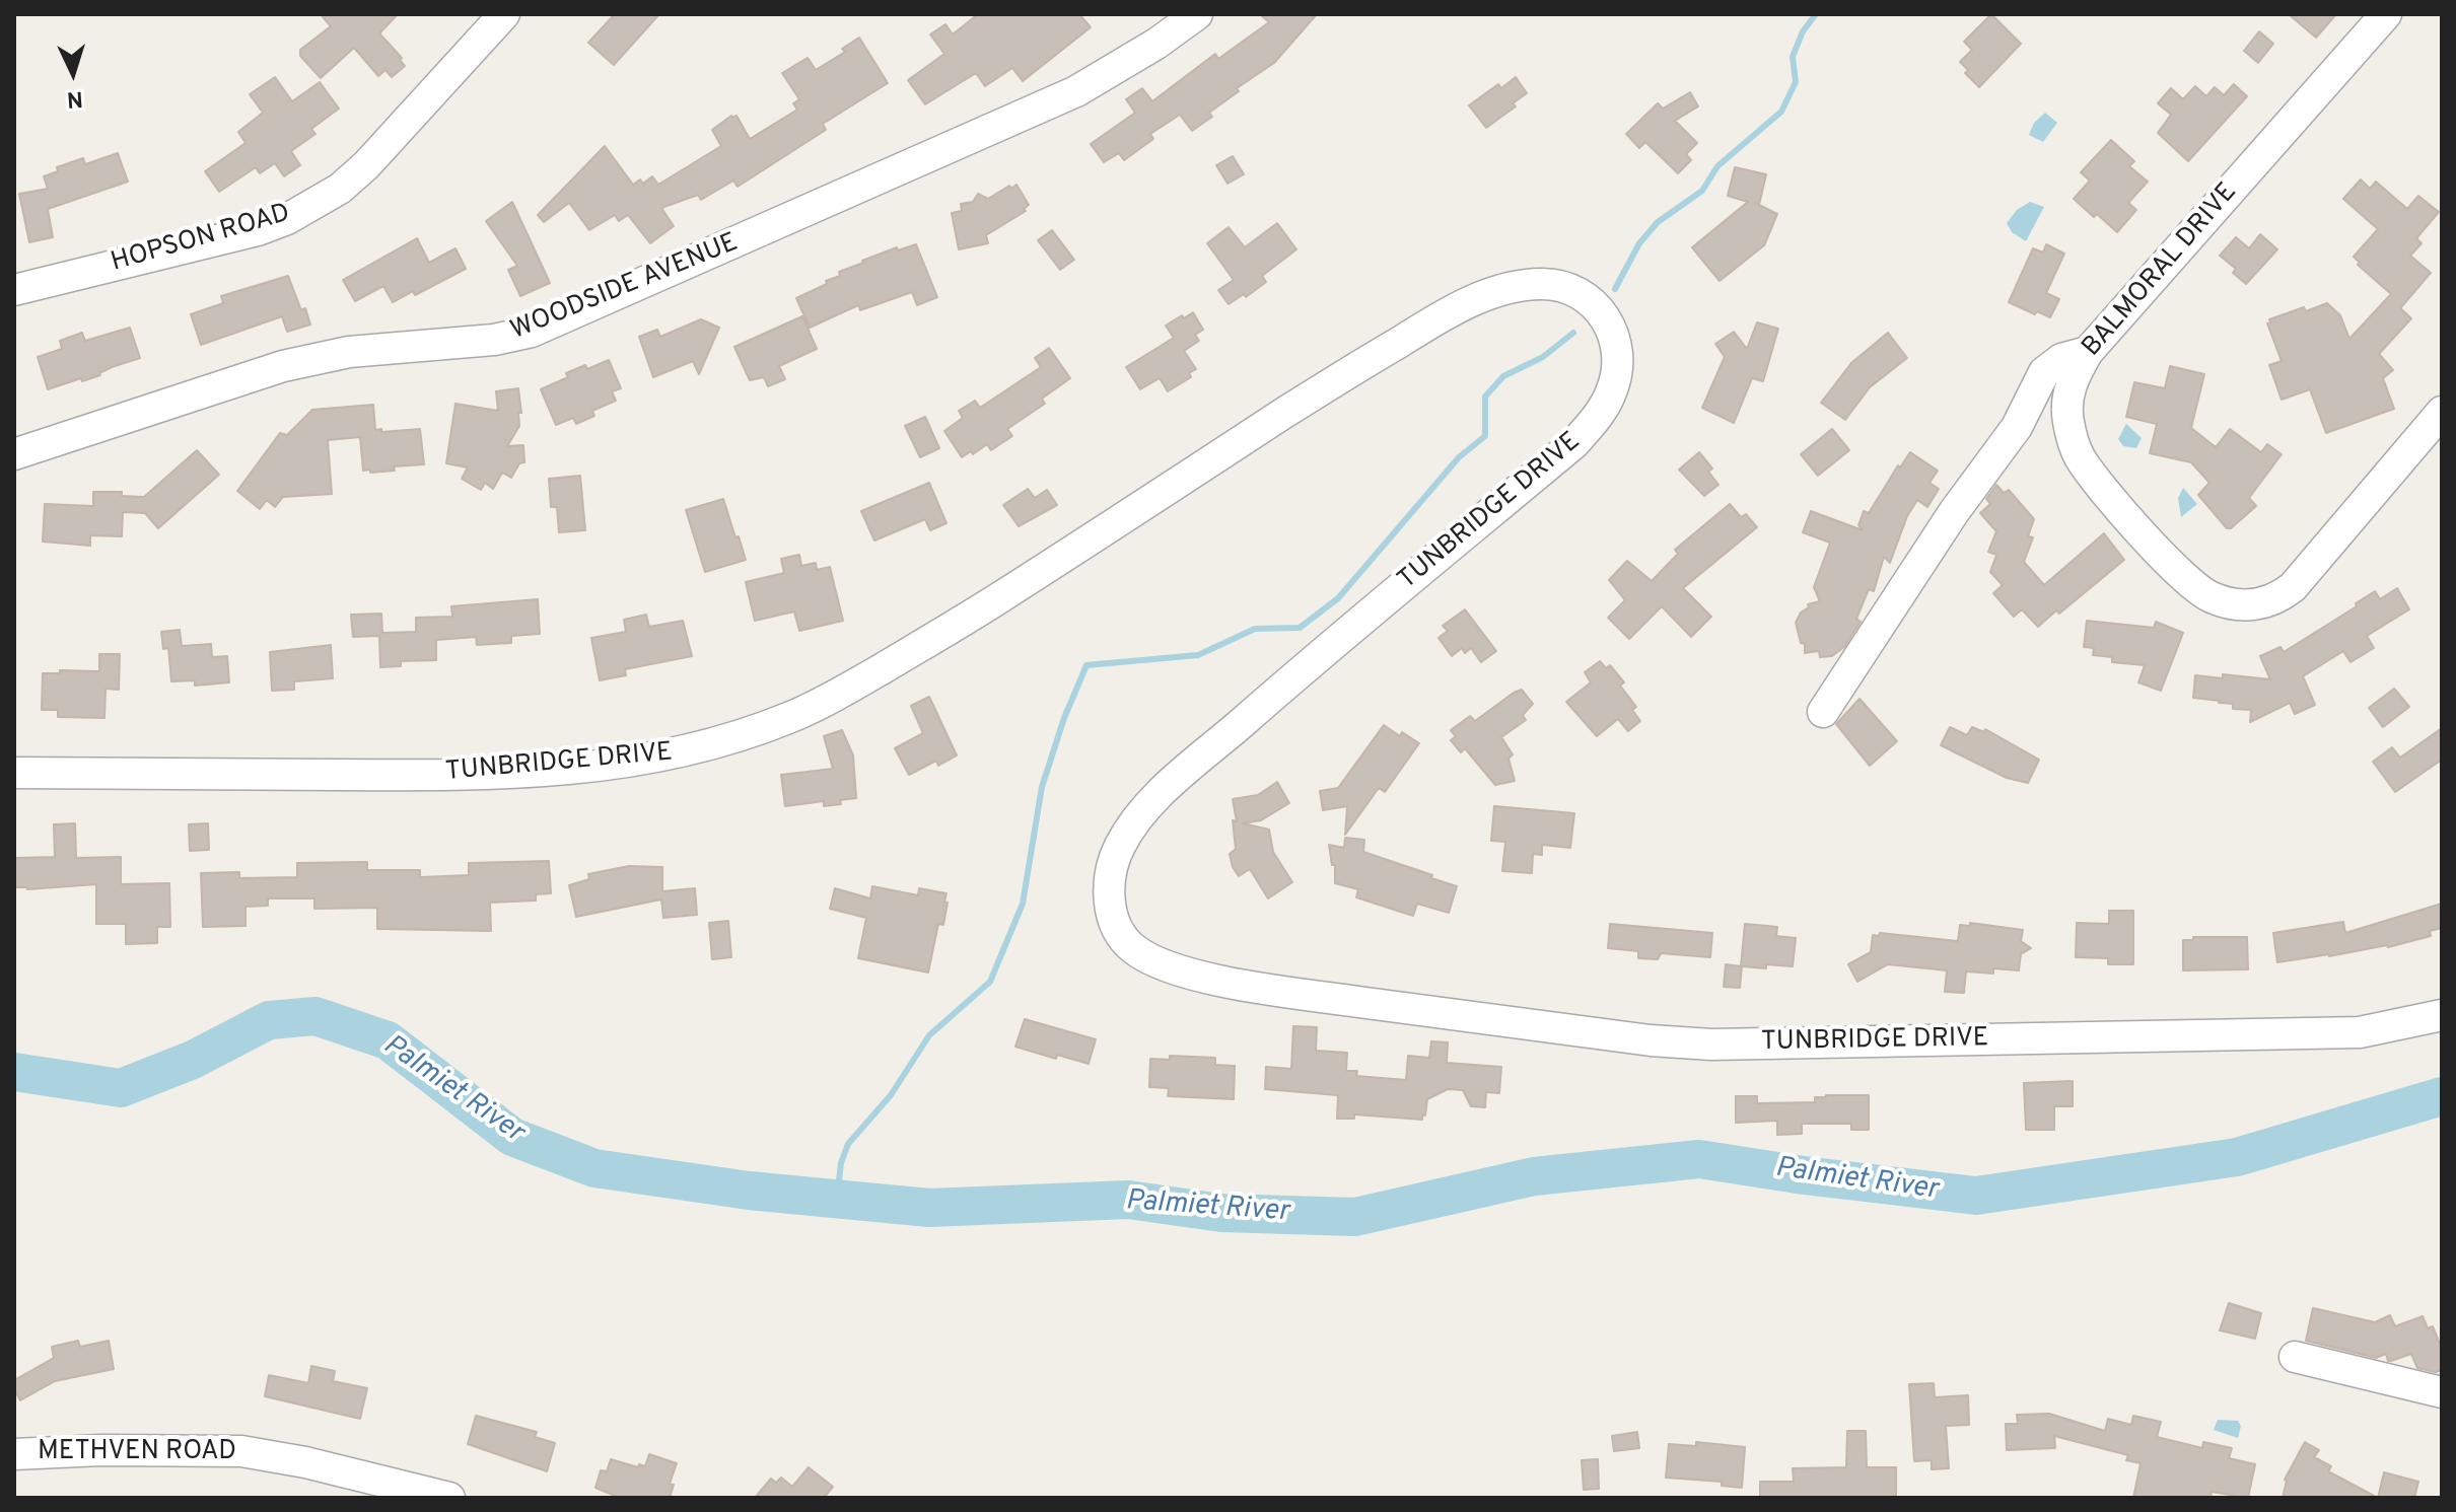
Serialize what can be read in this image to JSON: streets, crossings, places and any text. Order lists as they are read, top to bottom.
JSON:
{
  "streets": {
    "street": [
      "HOPSON ROAD",
      "BALMORAL DRIVE",
      "WOODSIDE AVENUE",
      "TUNBRIDGE DRIVE",
      "METHVEN ROAD"
    ]
  },
  "water": ["Palmiet River"],
  "north": "bottom"
}
